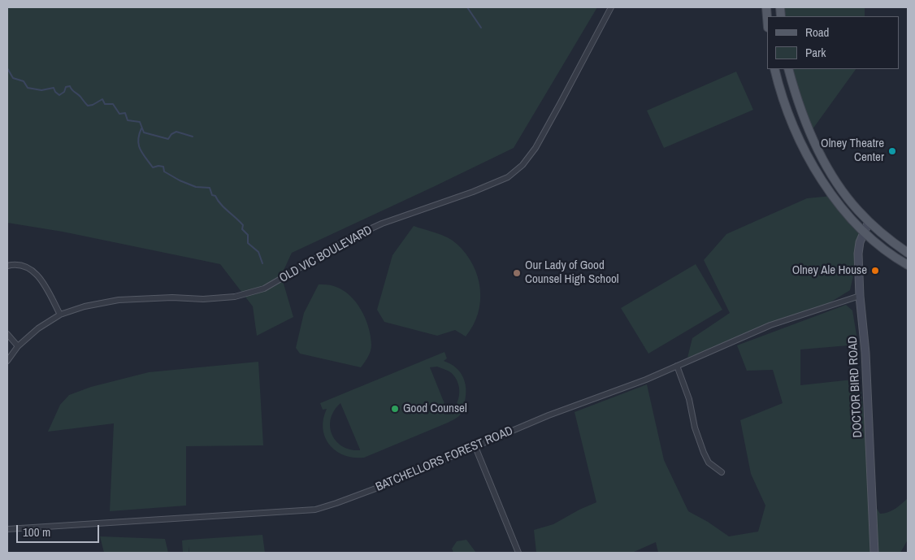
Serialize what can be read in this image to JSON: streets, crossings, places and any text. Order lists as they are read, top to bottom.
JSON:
{
  "streets": {
    "main road": ["DOCTOR BIRD ROAD"],
    "street": ["OLD VIC BOULEVARD", "BATCHELLORS FOREST ROAD"]
  },
  "crossings": [
    ["DOCTOR BIRD ROAD", "BATCHELLORS FOREST ROAD"]
  ],
  "places": [
    "Olney Theatre Center",
    "Olney Ale House",
    "Our Lady of Good Counsel High School",
    "Good Counsel"
  ],
  "legend": ["Road", "Park"],
  "scale_bar": "100 m"
}
